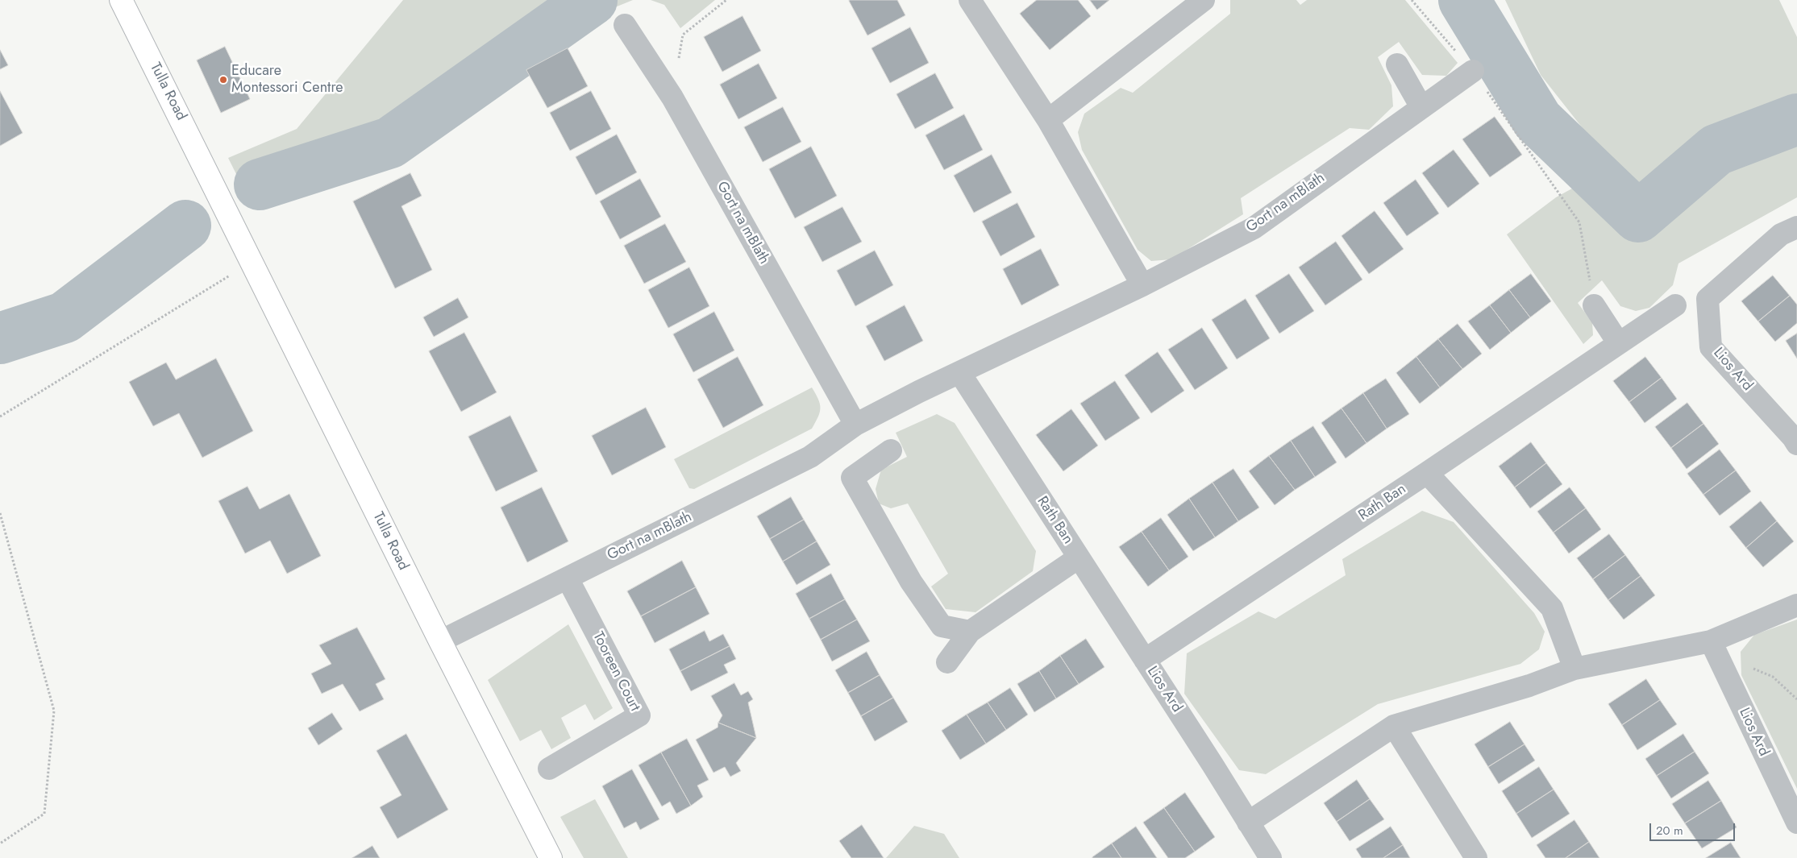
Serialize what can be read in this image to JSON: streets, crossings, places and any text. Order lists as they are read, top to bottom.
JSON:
{
  "streets": {
    "main road": ["Tulla Road"],
    "street": [
      "Gort na mBlath",
      "Lios Ard",
      "Rath Ban",
      "Tooreen Court"
    ]
  },
  "crossings": [
    ["Tulla Road", "Gort na mBlath"],
    ["Gort na mBlath", "Rath Ban"],
    ["Gort na mBlath", "Tooreen Court"],
    ["Lios Ard", "Rath Ban"]
  ],
  "places": ["Educare Montessori Centre"],
  "scale_bar": "20 m"
}
